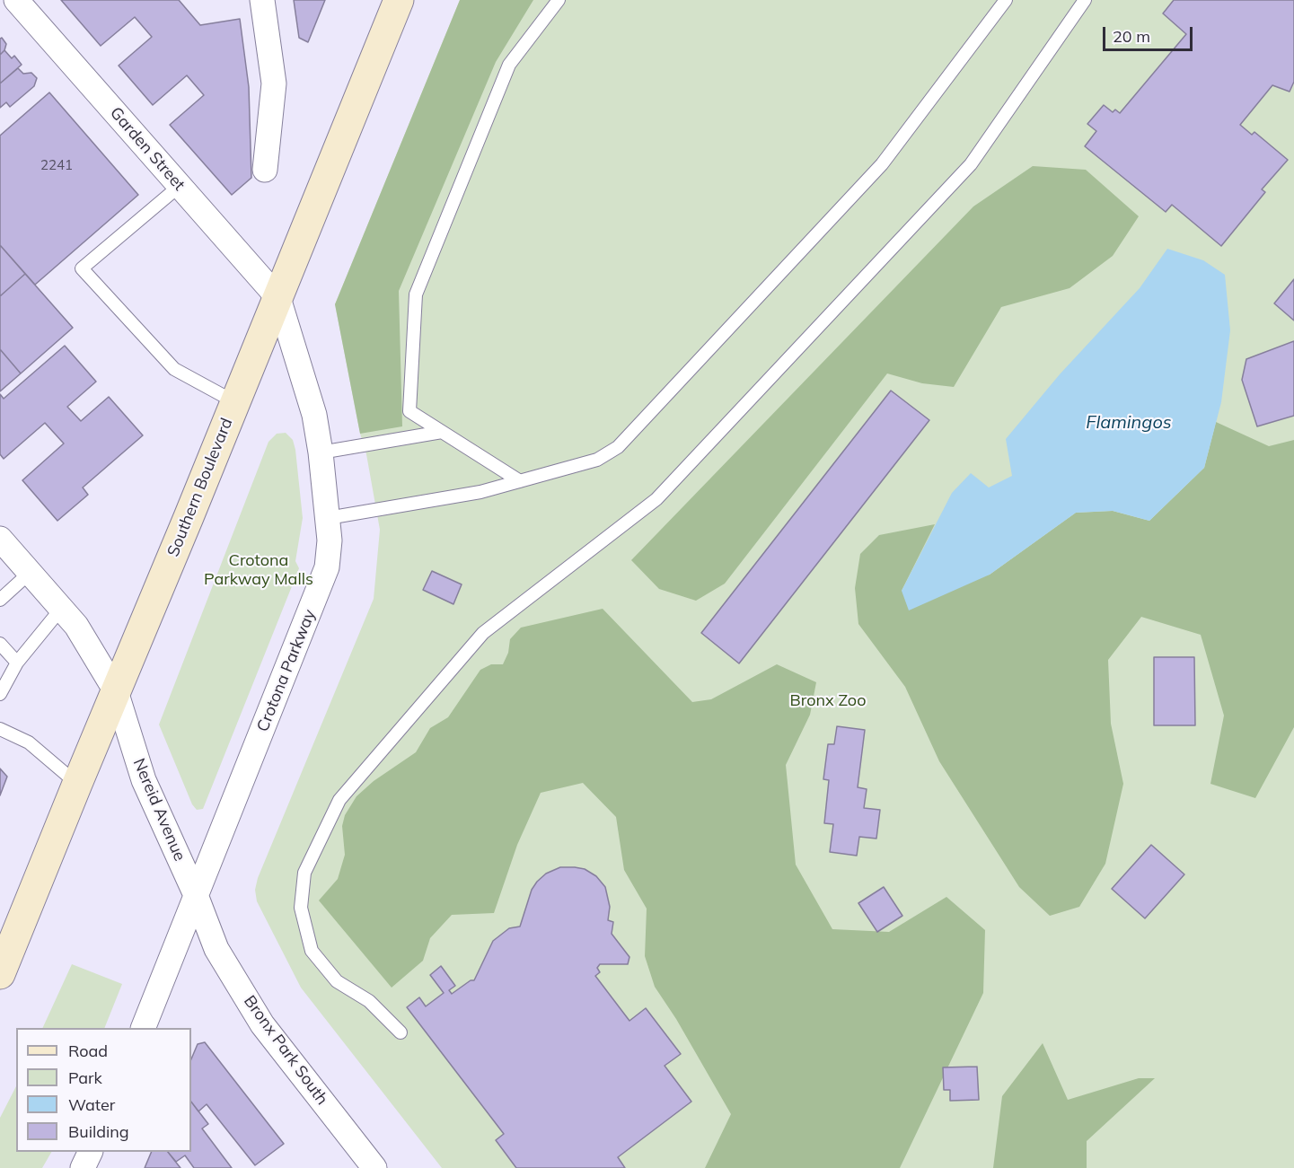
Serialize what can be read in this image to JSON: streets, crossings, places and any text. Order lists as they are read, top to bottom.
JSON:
{
  "streets": {
    "main road": ["Southern Boulevard"],
    "street": [
      "Garden Street",
      "Crotona Parkway",
      "Nereid Avenue",
      "Bronx Park South"
    ]
  },
  "crossings": [
    ["Garden Street", "Southern Boulevard"],
    ["Garden Street", "Crotona Parkway"],
    ["Southern Boulevard", "Crotona Parkway"],
    ["Southern Boulevard", "Nereid Avenue"],
    ["Crotona Parkway", "Nereid Avenue"],
    ["Crotona Parkway", "Bronx Park South"],
    ["Nereid Avenue", "Bronx Park South"]
  ],
  "water": ["Flamingos"],
  "parks": ["Crotona Parkway Malls", "Bronx Zoo"],
  "house_numbers": ["2241"],
  "legend": [
    "Road",
    "Park",
    "Water",
    "Building"
  ],
  "scale_bar": "20 m"
}
